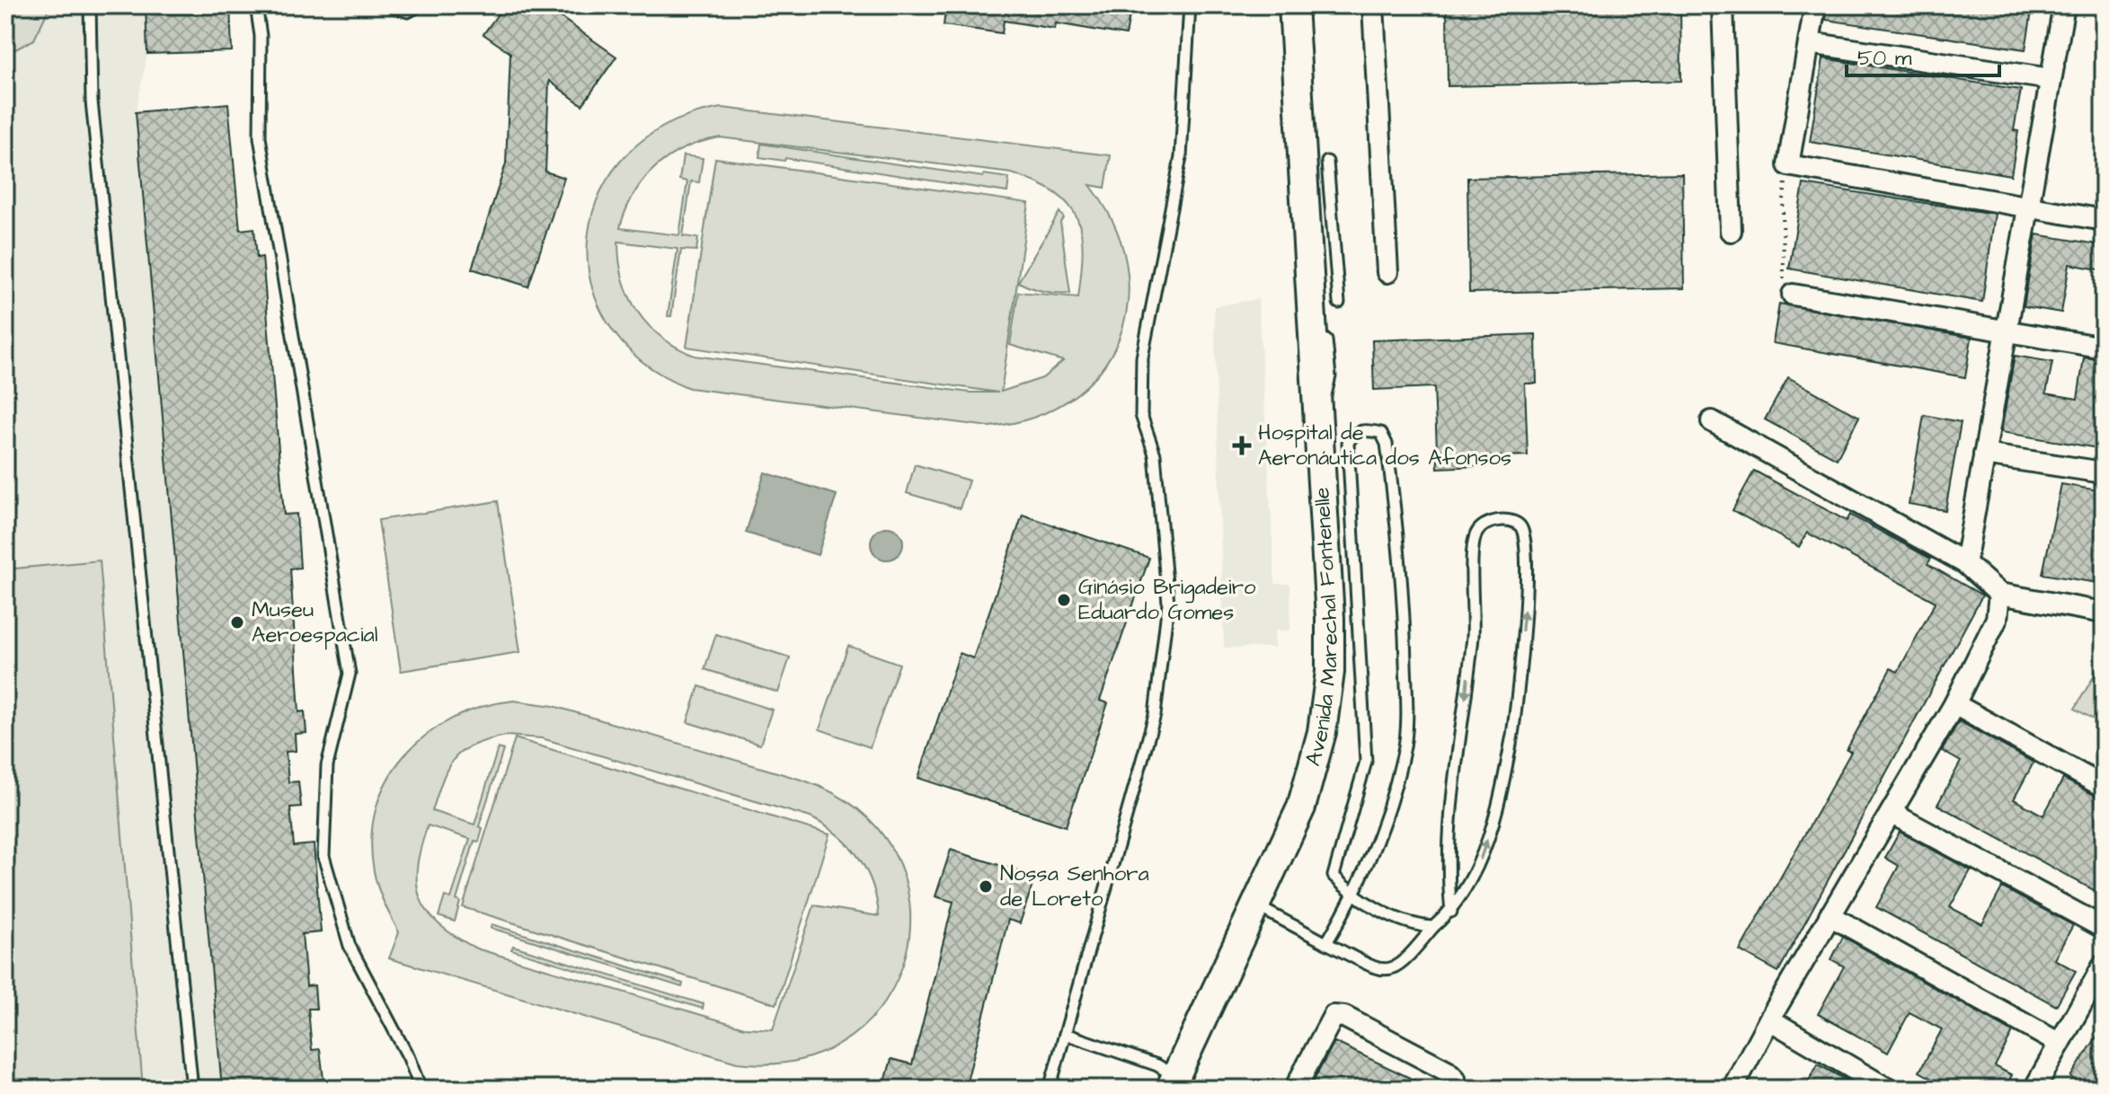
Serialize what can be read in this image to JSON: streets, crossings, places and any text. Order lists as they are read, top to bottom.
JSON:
{
  "streets": {
    "main road": ["Avenida Marechal Fontenelle"]
  },
  "places": {
    "health": ["Hospital de Aeronáutica dos Afonsos"],
    "other": ["Ginásio Brigadeiro Eduardo Gomes", "Museu Aeroespacial", "Nossa Senhora de Loreto"]
  },
  "scale_bar": "50 m"
}
